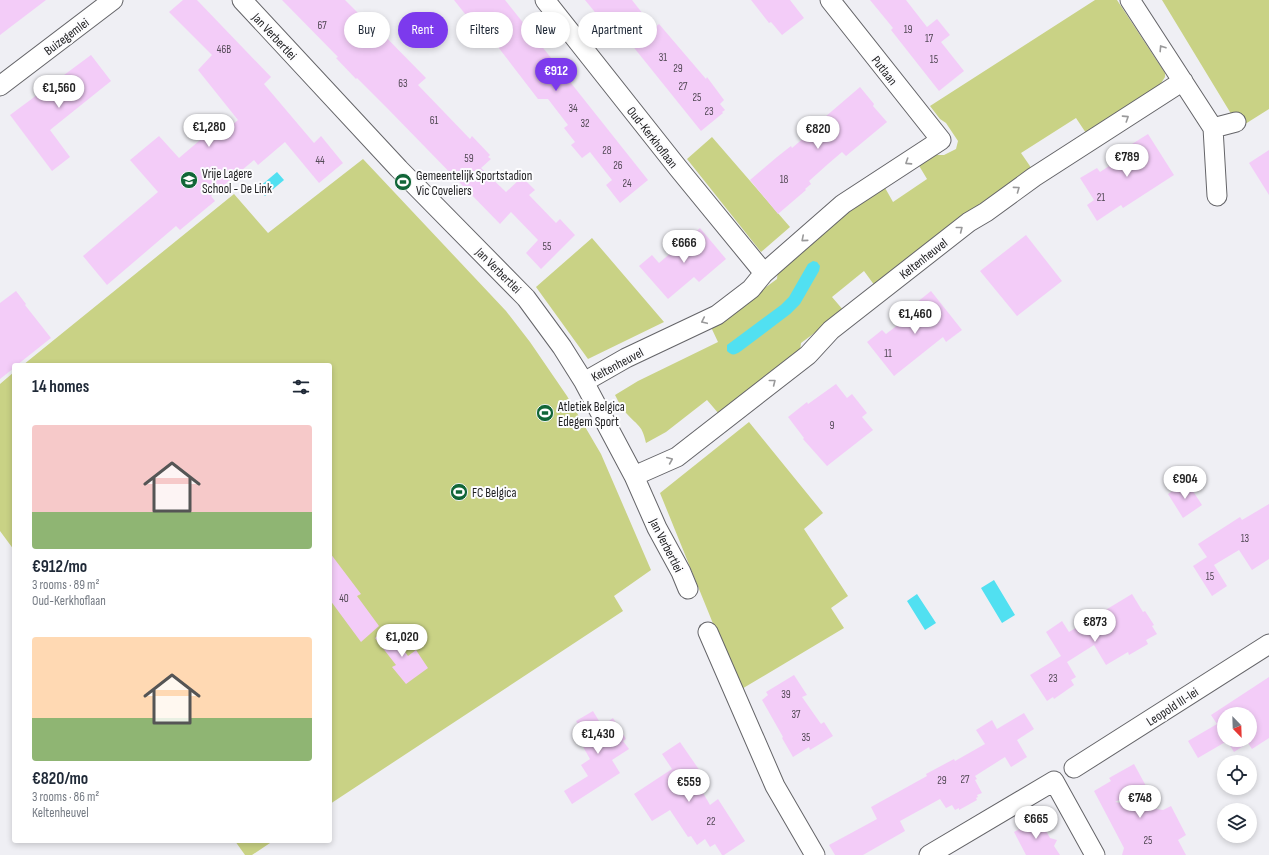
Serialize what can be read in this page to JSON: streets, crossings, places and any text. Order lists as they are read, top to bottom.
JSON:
{
  "streets": {
    "street": [
      "Buizegemlei",
      "Jan Verbertlei",
      "Putlaan",
      "Oud-Kerkhoflaan",
      "Keltenheuvel",
      "Leopold III-lei"
    ]
  },
  "crossings": [
    ["Jan Verbertlei", "Keltenheuvel"],
    ["Putlaan", "Keltenheuvel"],
    ["Oud-Kerkhoflaan", "Keltenheuvel"]
  ],
  "places": {
    "school or university": ["Vrije Lagere School - De Link"],
    "sports": ["Gemeentelijk Sportstadion Vic Coveliers", "Atletiek Belgica Edegem Sport", "FC Belgica"]
  },
  "house_numbers": [
    "67",
    "19",
    "17",
    "46B",
    "31",
    "15",
    "29",
    "63",
    "27",
    "25",
    "34",
    "23",
    "61",
    "32",
    "28",
    "59",
    "44",
    "26",
    "18",
    "24",
    "21",
    "55",
    "11",
    "9",
    "13",
    "15",
    "40",
    "23",
    "39",
    "37",
    "35",
    "27",
    "29",
    "22",
    "25"
  ],
  "north": "bottom right",
  "page": {
    "chip": [
      "Buy",
      "Rent",
      "Filters",
      "New",
      "Apartment"
    ],
    "price": [
      "€912",
      "€1,560",
      "€1,280",
      "€820",
      "€789",
      "€666",
      "€1,460",
      "€904",
      "€873",
      "€1,020",
      "€1,430",
      "€559",
      "€748",
      "€665"
    ],
    "heading": "14 homes",
    "list": [
      {
        "name": "€912/mo",
        "note": "3 rooms · 89 m² · Oud-Kerkhoflaan"
      },
      {
        "name": "€820/mo",
        "note": "3 rooms · 86 m² · Keltenheuvel"
      }
    ]
  }
}
